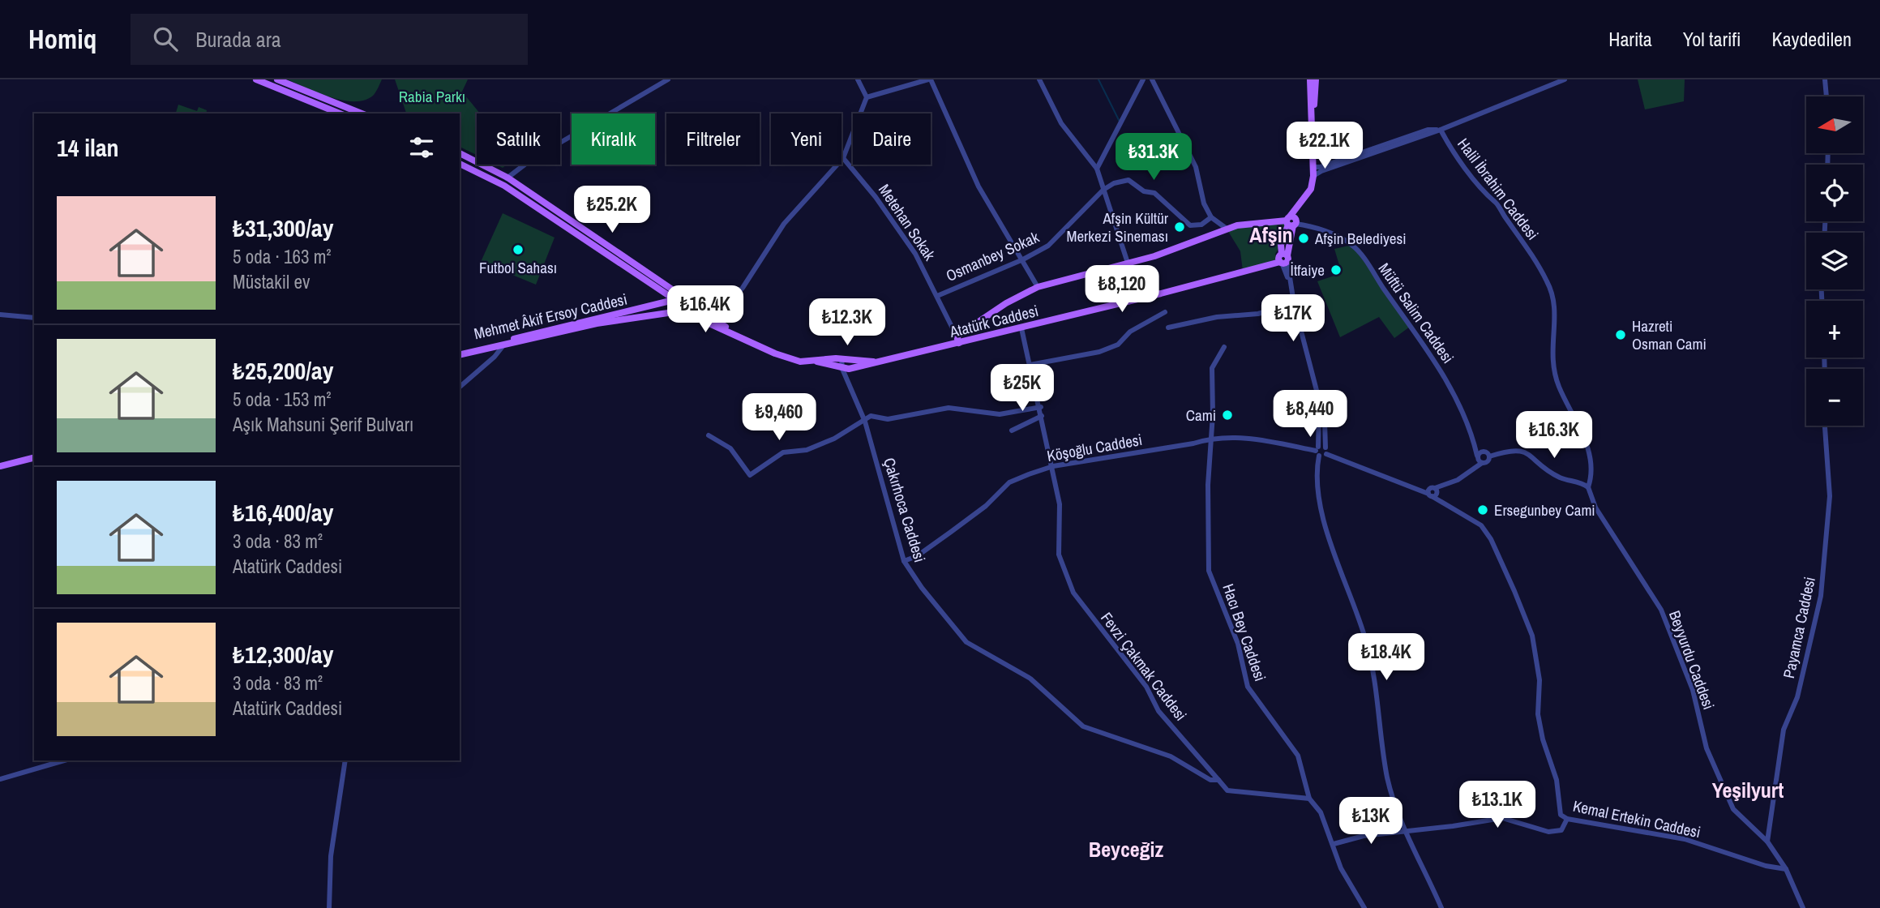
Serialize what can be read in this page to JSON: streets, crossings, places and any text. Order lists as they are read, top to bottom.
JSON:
{
  "streets": {
    "main road": ["Mehmet Âkif Ersoy Caddesi", "Atatürk Caddesi"],
    "street": [
      "Halil İbrahim Caddesi",
      "Metehan Sokak",
      "Osmanbey Sokak",
      "Müftü Salim Caddesi",
      "Köşoğlu Caddesi",
      "Çakırhoca Caddesi",
      "Payamca Caddesi",
      "Hacı Bey Caddesi",
      "Beyyurdu Caddesi",
      "Fevzi Çakmak Caddesi",
      "Kemal Ertekin Caddesi"
    ]
  },
  "crossings": [
    ["Metehan Sokak", "Osmanbey Sokak"],
    ["Metehan Sokak", "Atatürk Caddesi"],
    ["Mehmet Âkif Ersoy Caddesi", "Atatürk Caddesi"],
    ["Atatürk Caddesi", "Çakırhoca Caddesi"],
    ["Atatürk Caddesi", "Fevzi Çakmak Caddesi"],
    ["Köşoğlu Caddesi", "Çakırhoca Caddesi"],
    ["Köşoğlu Caddesi", "Hacı Bey Caddesi"],
    ["Köşoğlu Caddesi", "Fevzi Çakmak Caddesi"],
    ["Çakırhoca Caddesi", "Hacı Bey Caddesi"],
    ["Çakırhoca Caddesi", "Fevzi Çakmak Caddesi"],
    ["Payamca Caddesi", "Beyyurdu Caddesi"],
    ["Beyyurdu Caddesi", "Kemal Ertekin Caddesi"]
  ],
  "districts": ["Afşin", "Yeşilyurt", "Beyceğiz"],
  "parks": ["Rabia Parkı"],
  "places": [
    "Afşin Kültür Merkezi Sineması",
    "Afşin Belediyesi",
    "Futbol Sahası",
    "İtfaiye",
    "Hazreti Osman Cami",
    "Cami",
    "Ersegunbey Cami"
  ],
  "north": "left",
  "page": {
    "header": "Homiq",
    "search": "Burada ara",
    "nav": ["Harita", "Yol tarifi", "Kaydedilen"],
    "map_buttons": ["+", "−"],
    "chip": [
      "Satılık",
      "Kiralık",
      "Filtreler",
      "Yeni",
      "Daire"
    ],
    "heading": "14 ilan",
    "price": [
      "₺22.1K",
      "₺31.3K",
      "₺25.2K",
      "₺8,120",
      "₺16.4K",
      "₺17K",
      "₺12.3K",
      "₺25K",
      "₺8,440",
      "₺9,460",
      "₺16.3K",
      "₺18.4K",
      "₺13.1K",
      "₺13K"
    ],
    "list": [
      {
        "name": "₺31,300/ay",
        "note": "5 oda · 163 m² · Müstakil ev"
      },
      {
        "name": "₺25,200/ay",
        "note": "5 oda · 153 m² · Aşık Mahsuni Şerif Bulvarı"
      },
      {
        "name": "₺16,400/ay",
        "note": "3 oda · 83 m² · Atatürk Caddesi"
      },
      {
        "name": "₺12,300/ay",
        "note": "3 oda · 83 m² · Atatürk Caddesi"
      }
    ]
  }
}
